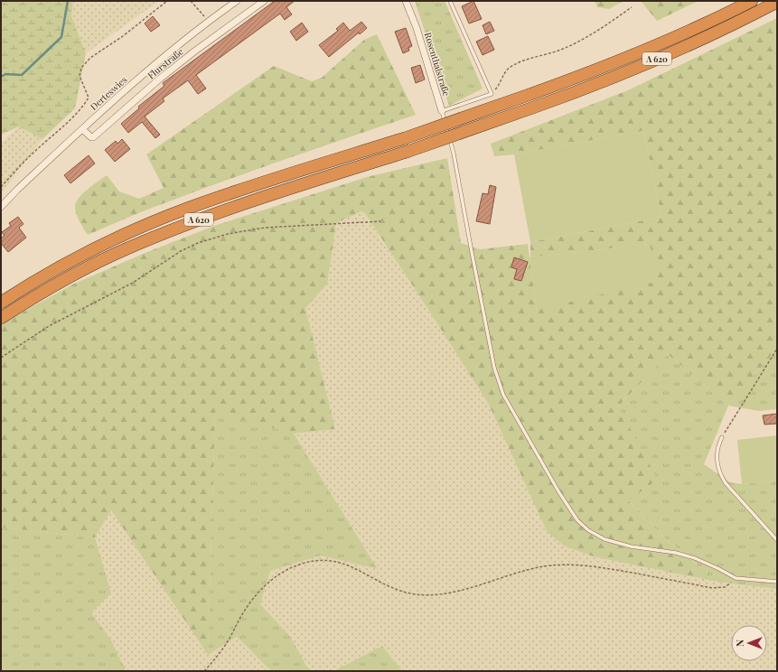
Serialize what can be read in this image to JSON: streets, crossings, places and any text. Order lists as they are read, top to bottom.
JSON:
{
  "streets": {
    "highway": ["A 620"],
    "street": ["Flurstraße", "Rosenthalstraße", "Derteswies"]
  },
  "crossings": [
    ["Flurstraße", "Derteswies"]
  ],
  "north": "left"
}
